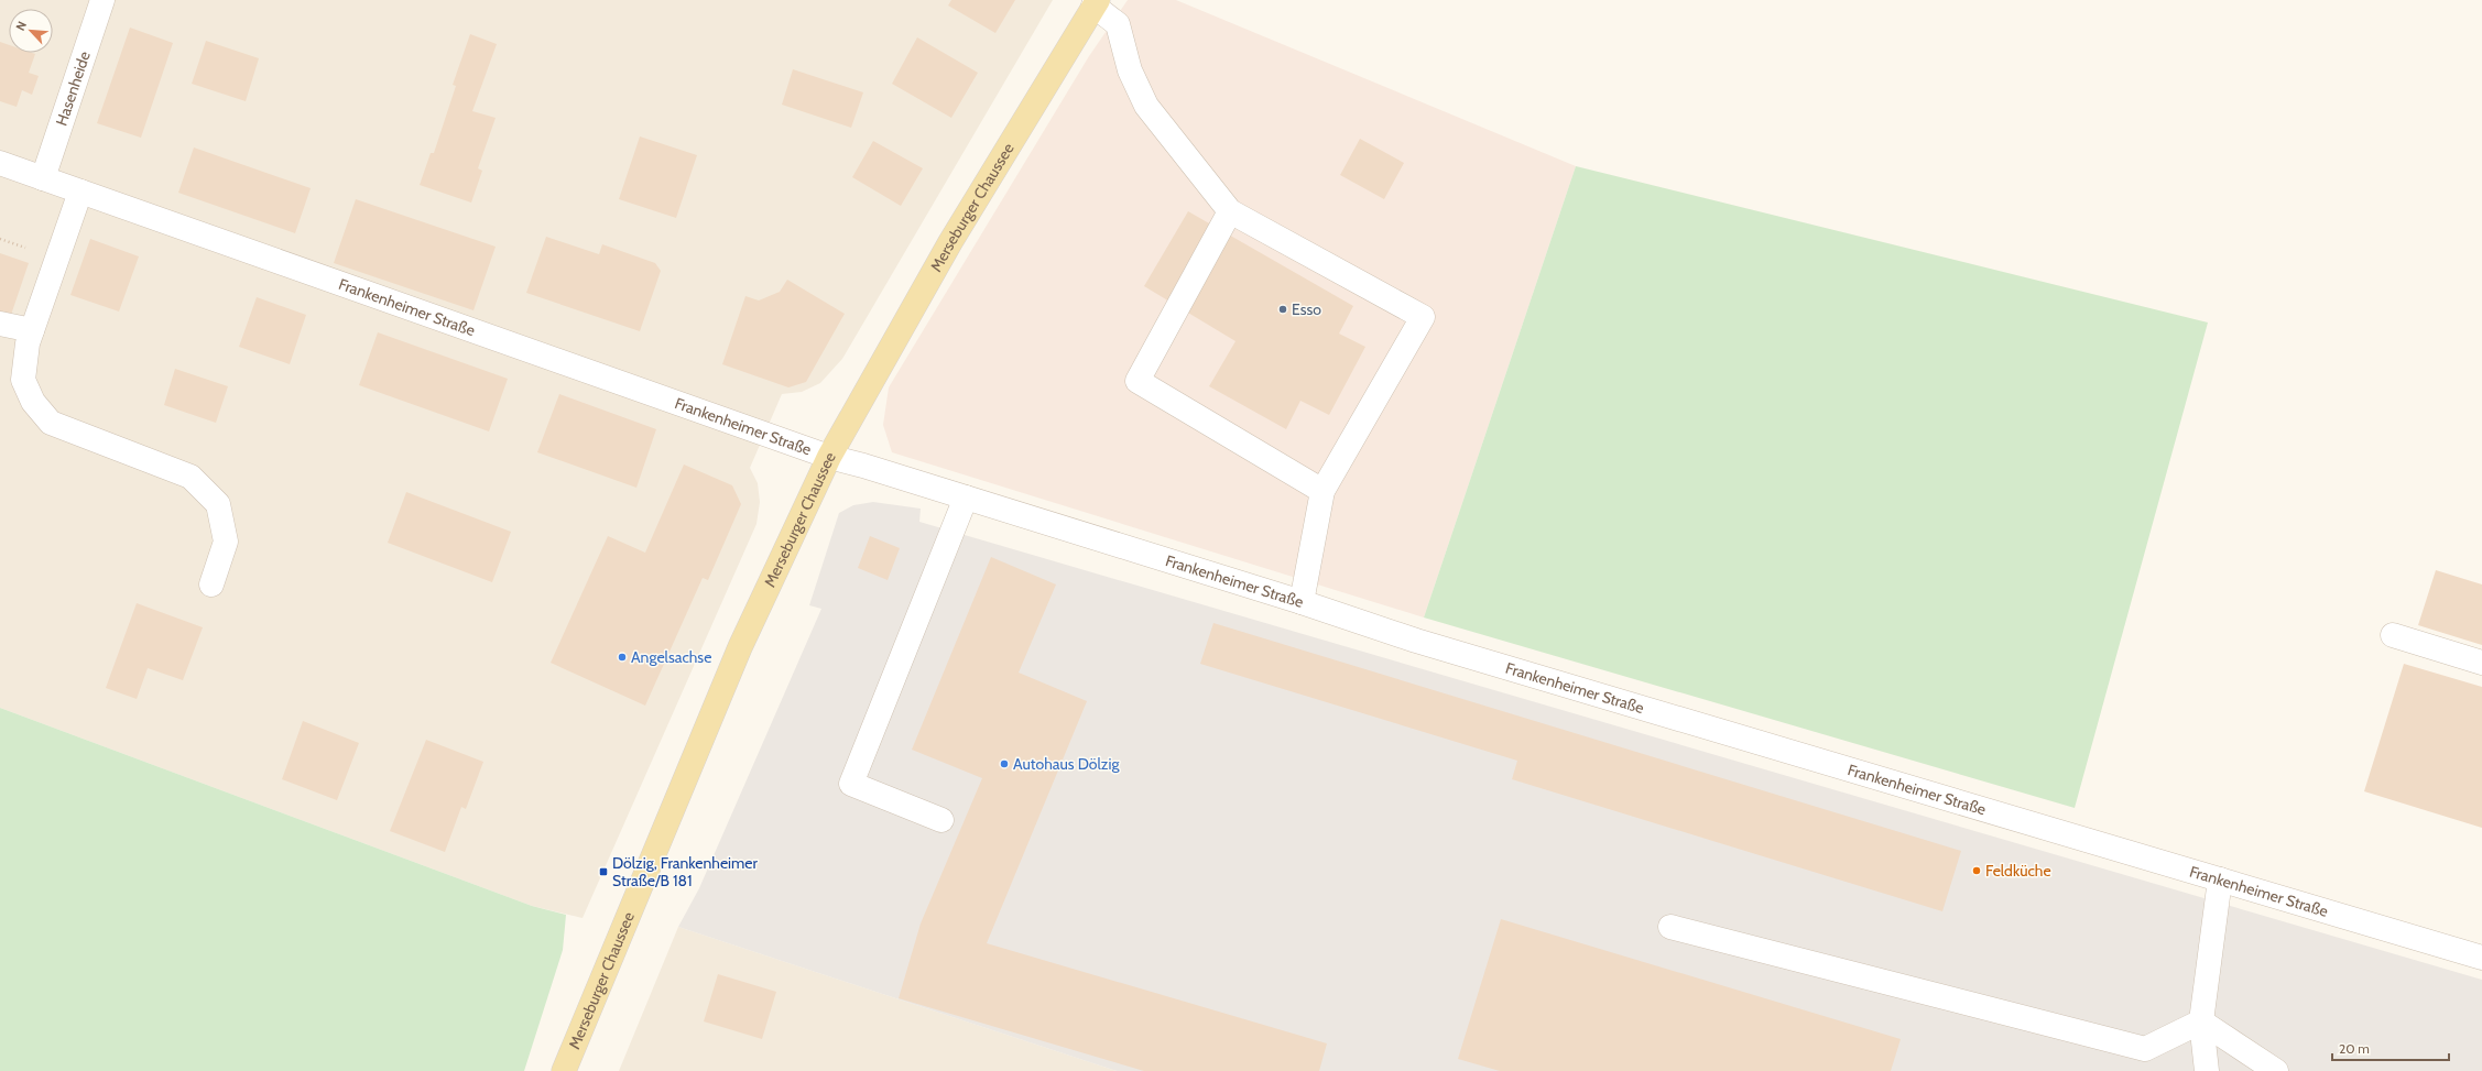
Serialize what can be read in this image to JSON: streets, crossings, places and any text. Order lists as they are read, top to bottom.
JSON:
{
  "streets": {
    "main road": ["Merseburger Chaussee"],
    "street": ["Hasenheide", "Frankenheimer Straße"]
  },
  "crossings": [
    ["Hasenheide", "Frankenheimer Straße"],
    ["Merseburger Chaussee", "Frankenheimer Straße"]
  ],
  "places": {
    "other": [
      "Esso",
      "Angelsachse",
      "Autohaus Dölzig",
      "Feldküche"
    ],
    "transit": ["Dölzig, Frankenheimer Straße/B 181"]
  },
  "scale_bar": "20 m",
  "north": "top left"
}
